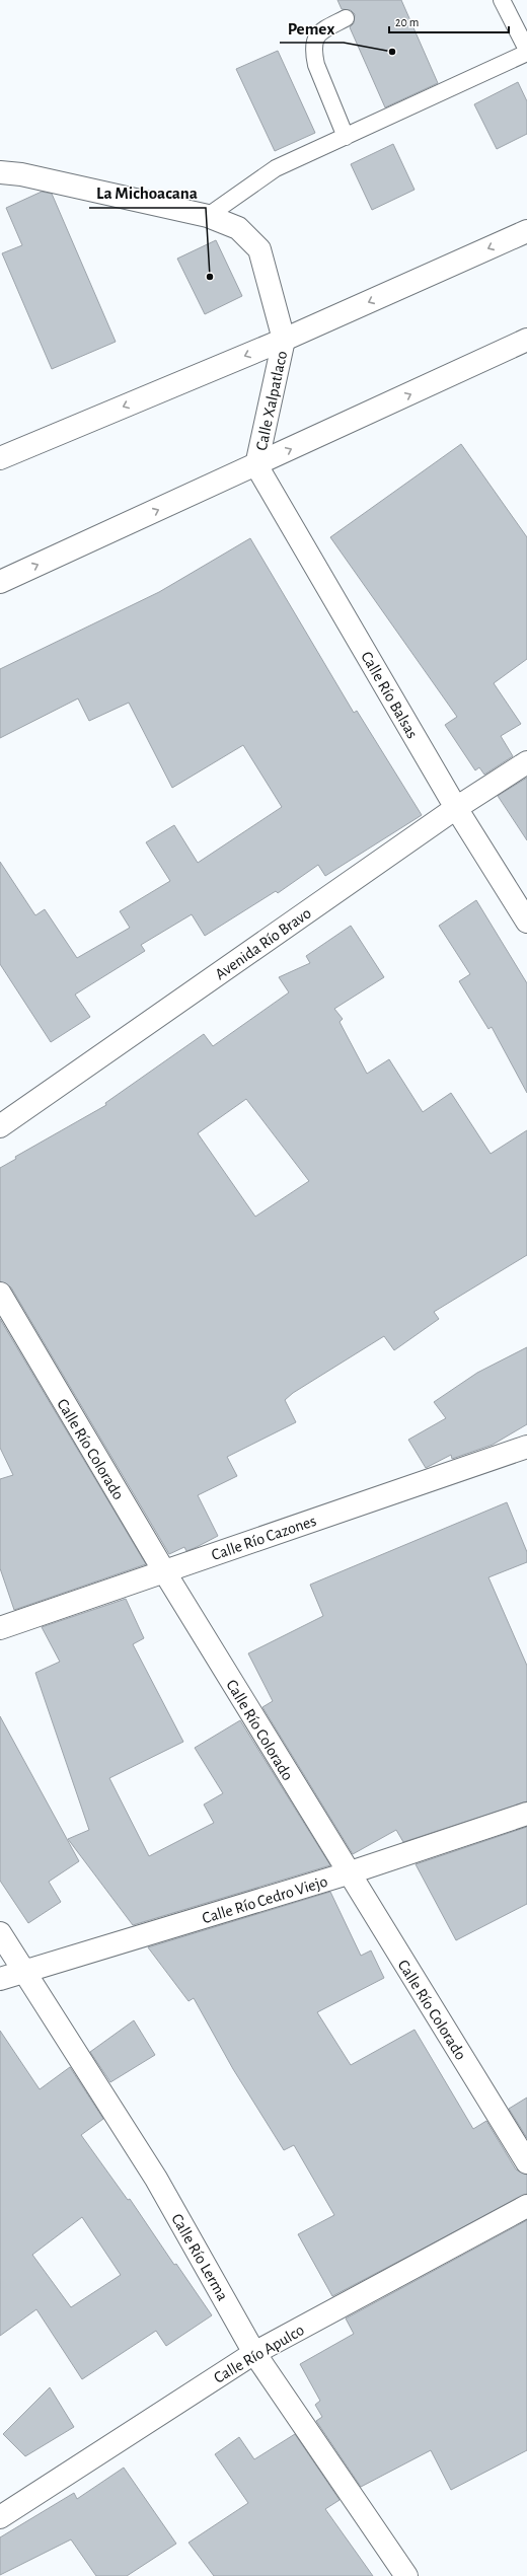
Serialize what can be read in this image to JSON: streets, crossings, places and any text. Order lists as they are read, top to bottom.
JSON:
{
  "streets": {
    "street": [
      "Calle Xalpatlaco",
      "Calle Río Balsas",
      "Avenida Río Bravo",
      "Calle Río Colorado",
      "Calle Río Cazones",
      "Calle Río Cedro Viejo",
      "Calle Río Lerma",
      "Calle Río Apulco"
    ]
  },
  "crossings": [
    ["Calle Xalpatlaco", "Calle Río Balsas"],
    ["Calle Río Balsas", "Avenida Río Bravo"],
    ["Calle Río Colorado", "Calle Río Cazones"],
    ["Calle Río Colorado", "Calle Río Cedro Viejo"],
    ["Calle Río Cedro Viejo", "Calle Río Lerma"],
    ["Calle Río Lerma", "Calle Río Apulco"]
  ],
  "places": ["Pemex", "La Michoacana"],
  "scale_bar": "20 m"
}
